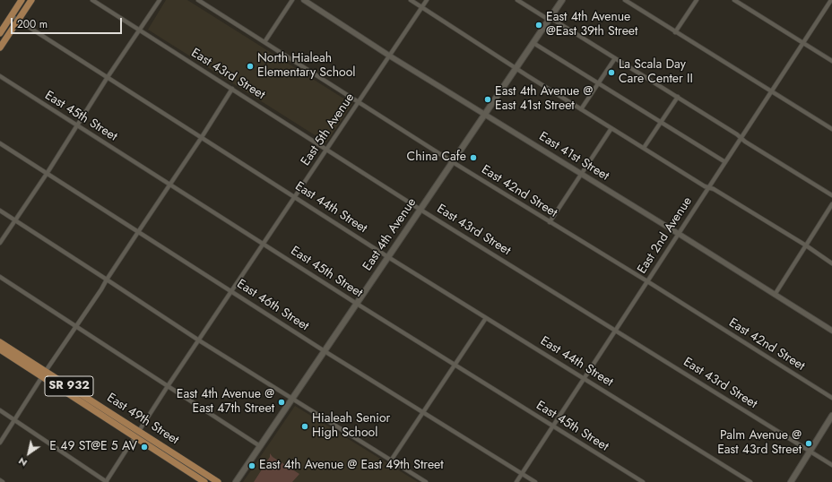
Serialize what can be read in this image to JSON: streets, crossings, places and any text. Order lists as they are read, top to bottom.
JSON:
{
  "streets": {
    "main road": ["East 4th Avenue", "SR 932", "East 49th Street"],
    "street": [
      "East 43rd Street",
      "East 45th Street",
      "East 5th Avenue",
      "East 41st Street",
      "East 42nd Street",
      "East 44th Street",
      "East 2nd Avenue",
      "East 46th Street"
    ]
  },
  "crossings": [
    ["East 43rd Street", "East 5th Avenue"],
    ["East 43rd Street", "East 4th Avenue"],
    ["East 43rd Street", "East 2nd Avenue"],
    ["East 45th Street", "East 5th Avenue"],
    ["East 45th Street", "East 4th Avenue"],
    ["East 45th Street", "East 2nd Avenue"],
    ["East 5th Avenue", "East 41st Street"],
    ["East 5th Avenue", "East 42nd Street"],
    ["East 5th Avenue", "East 44th Street"],
    ["East 5th Avenue", "East 46th Street"],
    ["East 5th Avenue", "East 49th Street"],
    ["East 41st Street", "East 4th Avenue"],
    ["East 41st Street", "East 2nd Avenue"],
    ["East 42nd Street", "East 4th Avenue"],
    ["East 42nd Street", "East 2nd Avenue"],
    ["East 44th Street", "East 4th Avenue"],
    ["East 44th Street", "East 2nd Avenue"],
    ["East 4th Avenue", "East 46th Street"],
    ["East 2nd Avenue", "East 46th Street"]
  ],
  "places": [
    "East 4th Avenue @East 39th Street",
    "North Hialeah Elementary School",
    "La Scala Day Care Center II",
    "East 4th Avenue @ East 41st Street",
    "China Cafe",
    "East 4th Avenue @ East 47th Street",
    "Hialeah Senior High School",
    "Palm Avenue @ East 43rd Street",
    "E 49 ST@E 5 AV",
    "East 4th Avenue @ East 49th Street"
  ],
  "scale_bar": "200 m",
  "north": "bottom left"
}
